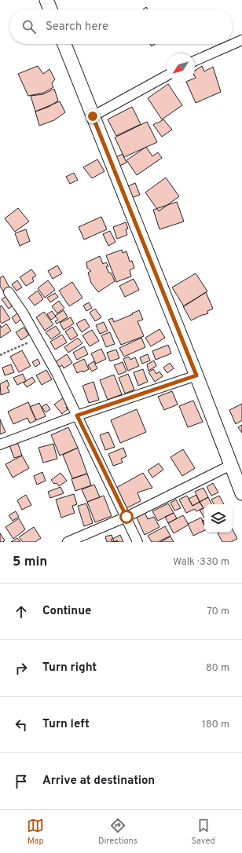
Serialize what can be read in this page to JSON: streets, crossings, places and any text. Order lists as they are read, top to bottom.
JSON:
{
  "north": "bottom left",
  "page": {
    "search": "Search here",
    "heading": ["5 min", "Walk · 330 m"],
    "list": [
      ["Continue", "70 m"],
      ["Turn right", "80 m"],
      ["Turn left", "180 m"],
      "Arrive at destination"
    ],
    "nav": ["Map", "Directions", "Saved"]
  }
}
